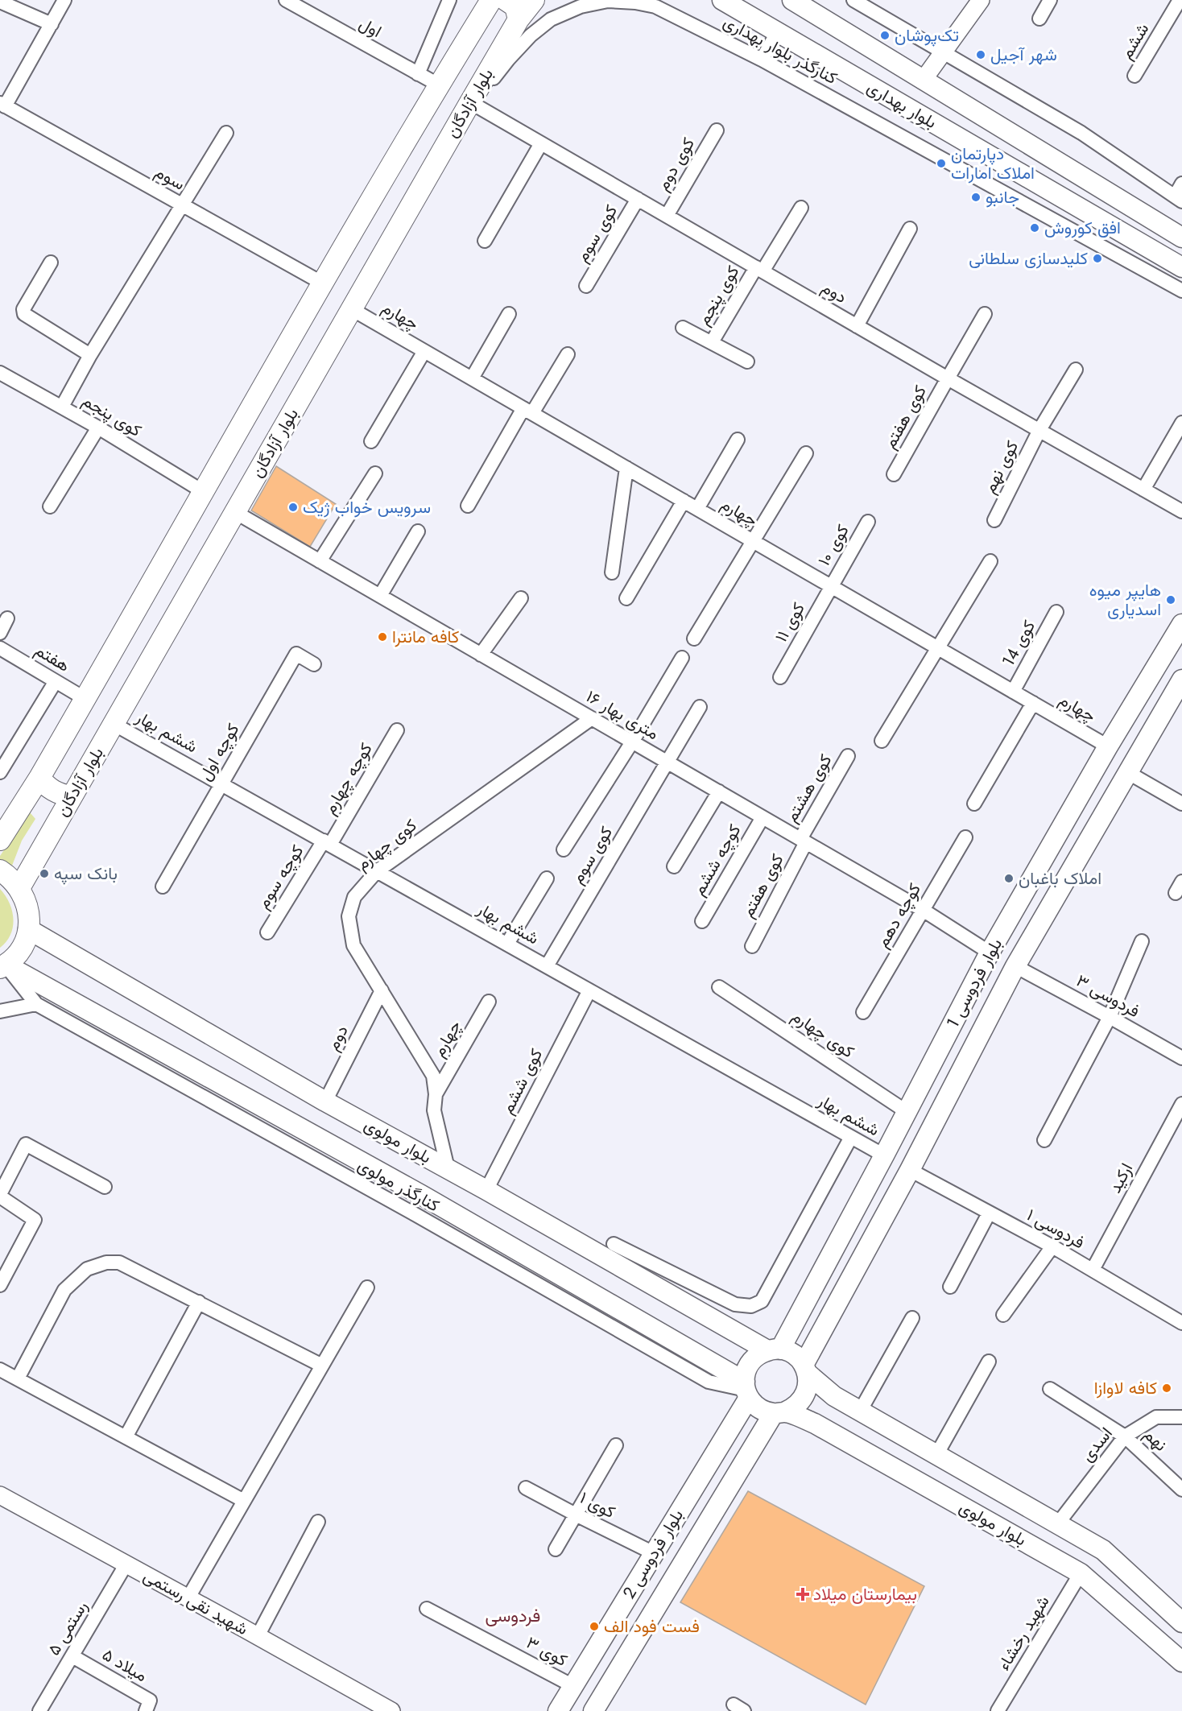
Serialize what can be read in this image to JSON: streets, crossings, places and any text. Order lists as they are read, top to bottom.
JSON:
{
  "streets": {
    "main road": [
      "بلوار آزادگان",
      "بلوار بهداری",
      "بلوار فردوسی 1",
      "بلوار مولوی",
      "بلوار فردوسی 2"
    ],
    "street": [
      "اول",
      "ششم",
      "کنارگذر بلوار بهداری",
      "کوی دوم",
      "سوم",
      "کوی سوم",
      "دوم",
      "کوی پنجم",
      "چهارم",
      "کوی هفتم",
      "کوی نهم",
      "کوی ۱۰",
      "کوی ۱۱",
      "کوی 14",
      "هفتم",
      "۱۶ متری بهار",
      "ششم بهار",
      "کوچه اول",
      "کوچه چهارم",
      "کوی هشتم",
      "کوی چهارم",
      "کوچه ششم",
      "کوچه سوم",
      "کوچه دهم",
      "فردوسی ۳",
      "کوی ششم",
      "ارکید",
      "کنارگذر مولوی",
      "فردوسی ۱",
      "نهم",
      "اسدی",
      "کوی ۱",
      "شهید نقی رستمی",
      "رستمی ۵",
      "شهید رخشاء",
      "کوی ۳",
      "میلاد ۵"
    ]
  },
  "crossings": [
    ["اول", "بلوار آزادگان"],
    ["کنارگذر بلوار بهداری", "بلوار آزادگان"],
    ["کنارگذر بلوار بهداری", "دوم"],
    ["بلوار آزادگان", "سوم"],
    ["بلوار آزادگان", "دوم"],
    ["بلوار آزادگان", "کوی پنجم"],
    ["بلوار آزادگان", "چهارم"],
    ["بلوار آزادگان", "هفتم"],
    ["بلوار آزادگان", "۱۶ متری بهار"],
    ["بلوار آزادگان", "ششم بهار"],
    ["کوی دوم", "دوم"],
    ["کوی سوم", "دوم"],
    ["کوی سوم", "۱۶ متری بهار"],
    ["کوی سوم", "ششم بهار"],
    ["دوم", "کوی پنجم"],
    ["دوم", "کوی هفتم"],
    ["دوم", "کوی نهم"],
    ["دوم", "کوی چهارم"],
    ["دوم", "بلوار مولوی"],
    ["چهارم", "کوی ۱۰"],
    ["چهارم", "کوی ۱۱"],
    ["چهارم", "کوی 14"],
    ["چهارم", "کوی چهارم"],
    ["چهارم", "بلوار فردوسی 1"],
    ["کوی هفتم", "۱۶ متری بهار"],
    ["کوی هفتم", "کوی هشتم"],
    ["کوی ۱۰", "کوی ۱۱"],
    ["۱۶ متری بهار", "کوی هشتم"],
    ["۱۶ متری بهار", "کوی چهارم"],
    ["۱۶ متری بهار", "کوچه ششم"],
    ["۱۶ متری بهار", "کوچه دهم"],
    ["۱۶ متری بهار", "بلوار فردوسی 1"],
    ["ششم بهار", "کوچه اول"],
    ["ششم بهار", "کوچه چهارم"],
    ["ششم بهار", "کوی چهارم"],
    ["ششم بهار", "کوچه سوم"],
    ["ششم بهار", "بلوار فردوسی 1"],
    ["ششم بهار", "کوی ششم"],
    ["کوچه چهارم", "کوچه سوم"],
    ["کوی چهارم", "بلوار فردوسی 1"],
    ["کوی چهارم", "بلوار مولوی"],
    ["بلوار فردوسی 1", "فردوسی ۳"],
    ["بلوار فردوسی 1", "بلوار مولوی"],
    ["بلوار فردوسی 1", "کنارگذر مولوی"],
    ["بلوار فردوسی 1", "فردوسی ۱"],
    ["بلوار فردوسی 1", "بلوار فردوسی 2"],
    ["کوی ششم", "بلوار مولوی"],
    ["بلوار مولوی", "کنارگذر مولوی"],
    ["بلوار مولوی", "اسدی"],
    ["بلوار مولوی", "بلوار فردوسی 2"],
    ["بلوار مولوی", "شهید رخشاء"],
    ["ارکید", "فردوسی ۱"],
    ["کنارگذر مولوی", "بلوار فردوسی 2"],
    ["نهم", "اسدی"],
    ["کوی ۱", "بلوار فردوسی 2"],
    ["بلوار فردوسی 2", "کوی ۳"],
    ["شهید نقی رستمی", "رستمی ۵"],
    ["رستمی ۵", "میلاد ۵"]
  ],
  "districts": ["فردوسی"],
  "places": {
    "other": [
      "تک‌پوشان",
      "شهر آجیل",
      "دپارتمان املاک امارات",
      "جانبو",
      "افق کوروش",
      "کلیدسازی سلطانی",
      "سرویس خواب ژیک",
      "هایپر میوه اسدیاری",
      "کافه مانترا",
      "بانک سپه",
      "املاک باغبان",
      "کافه لاوازا",
      "فست فود الف"
    ],
    "health": ["بیمارستان میلاد"]
  }
}
